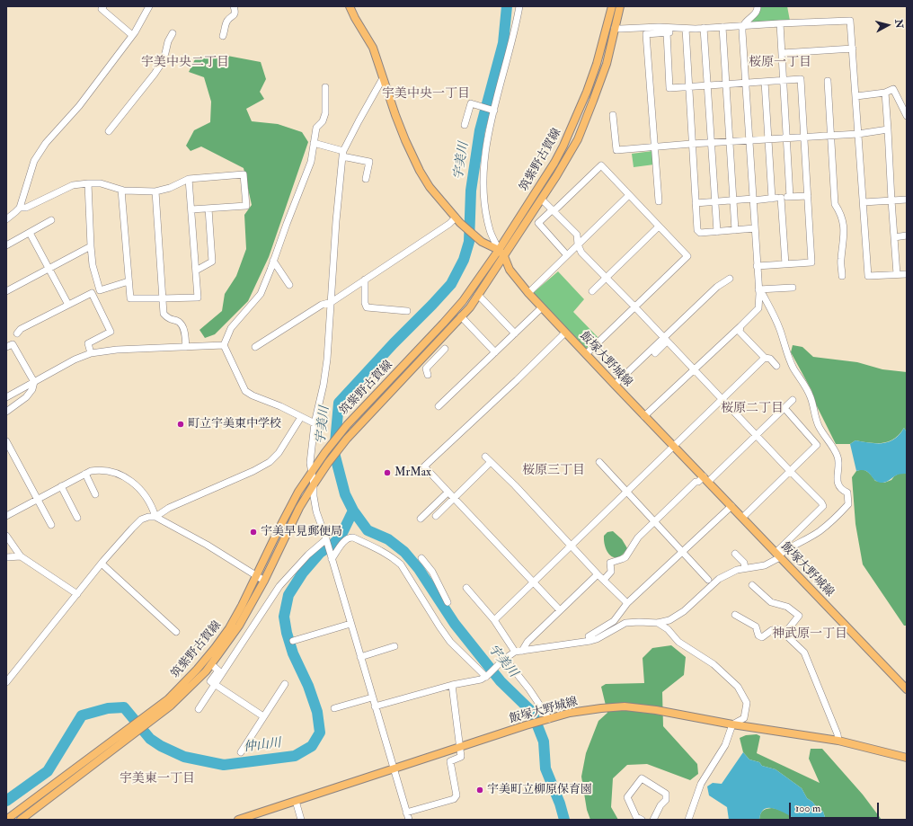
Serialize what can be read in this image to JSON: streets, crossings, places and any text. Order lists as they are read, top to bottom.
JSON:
{
  "streets": {
    "main road": ["筑紫野古賀線", "飯塚大野城線"]
  },
  "crossings": [
    ["筑紫野古賀線", "飯塚大野城線"]
  ],
  "districts": [
    "宇美中央二丁目",
    "桜原一丁目",
    "宇美中央一丁目",
    "桜原二丁目",
    "桜原三丁目",
    "神武原一丁目",
    "宇美東一丁目"
  ],
  "water": ["宇美川", "仲山川"],
  "places": [
    "町立宇美東中学校",
    "MrMax",
    "宇美早見郵便局",
    "宇美町立柳原保育園"
  ],
  "scale_bar": "100 m",
  "north": "right"
}
